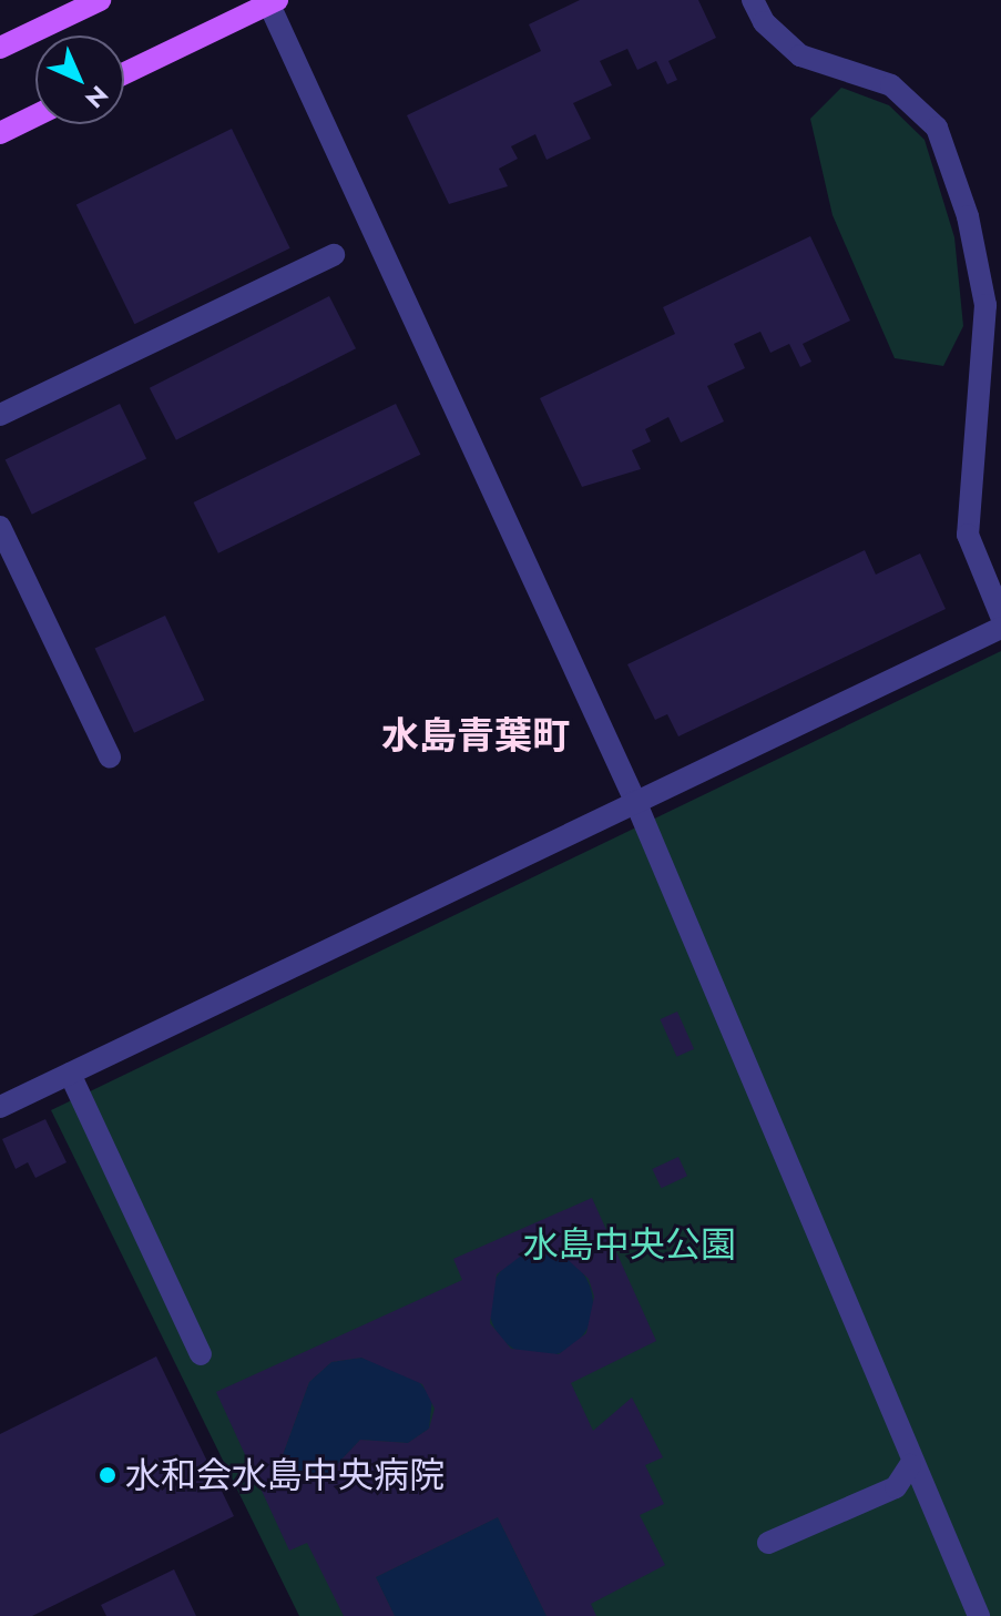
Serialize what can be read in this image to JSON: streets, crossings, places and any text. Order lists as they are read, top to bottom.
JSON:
{
  "districts": ["水島青葉町"],
  "parks": ["水島中央公園"],
  "places": ["水和会水島中央病院"],
  "north": "bottom right"
}
